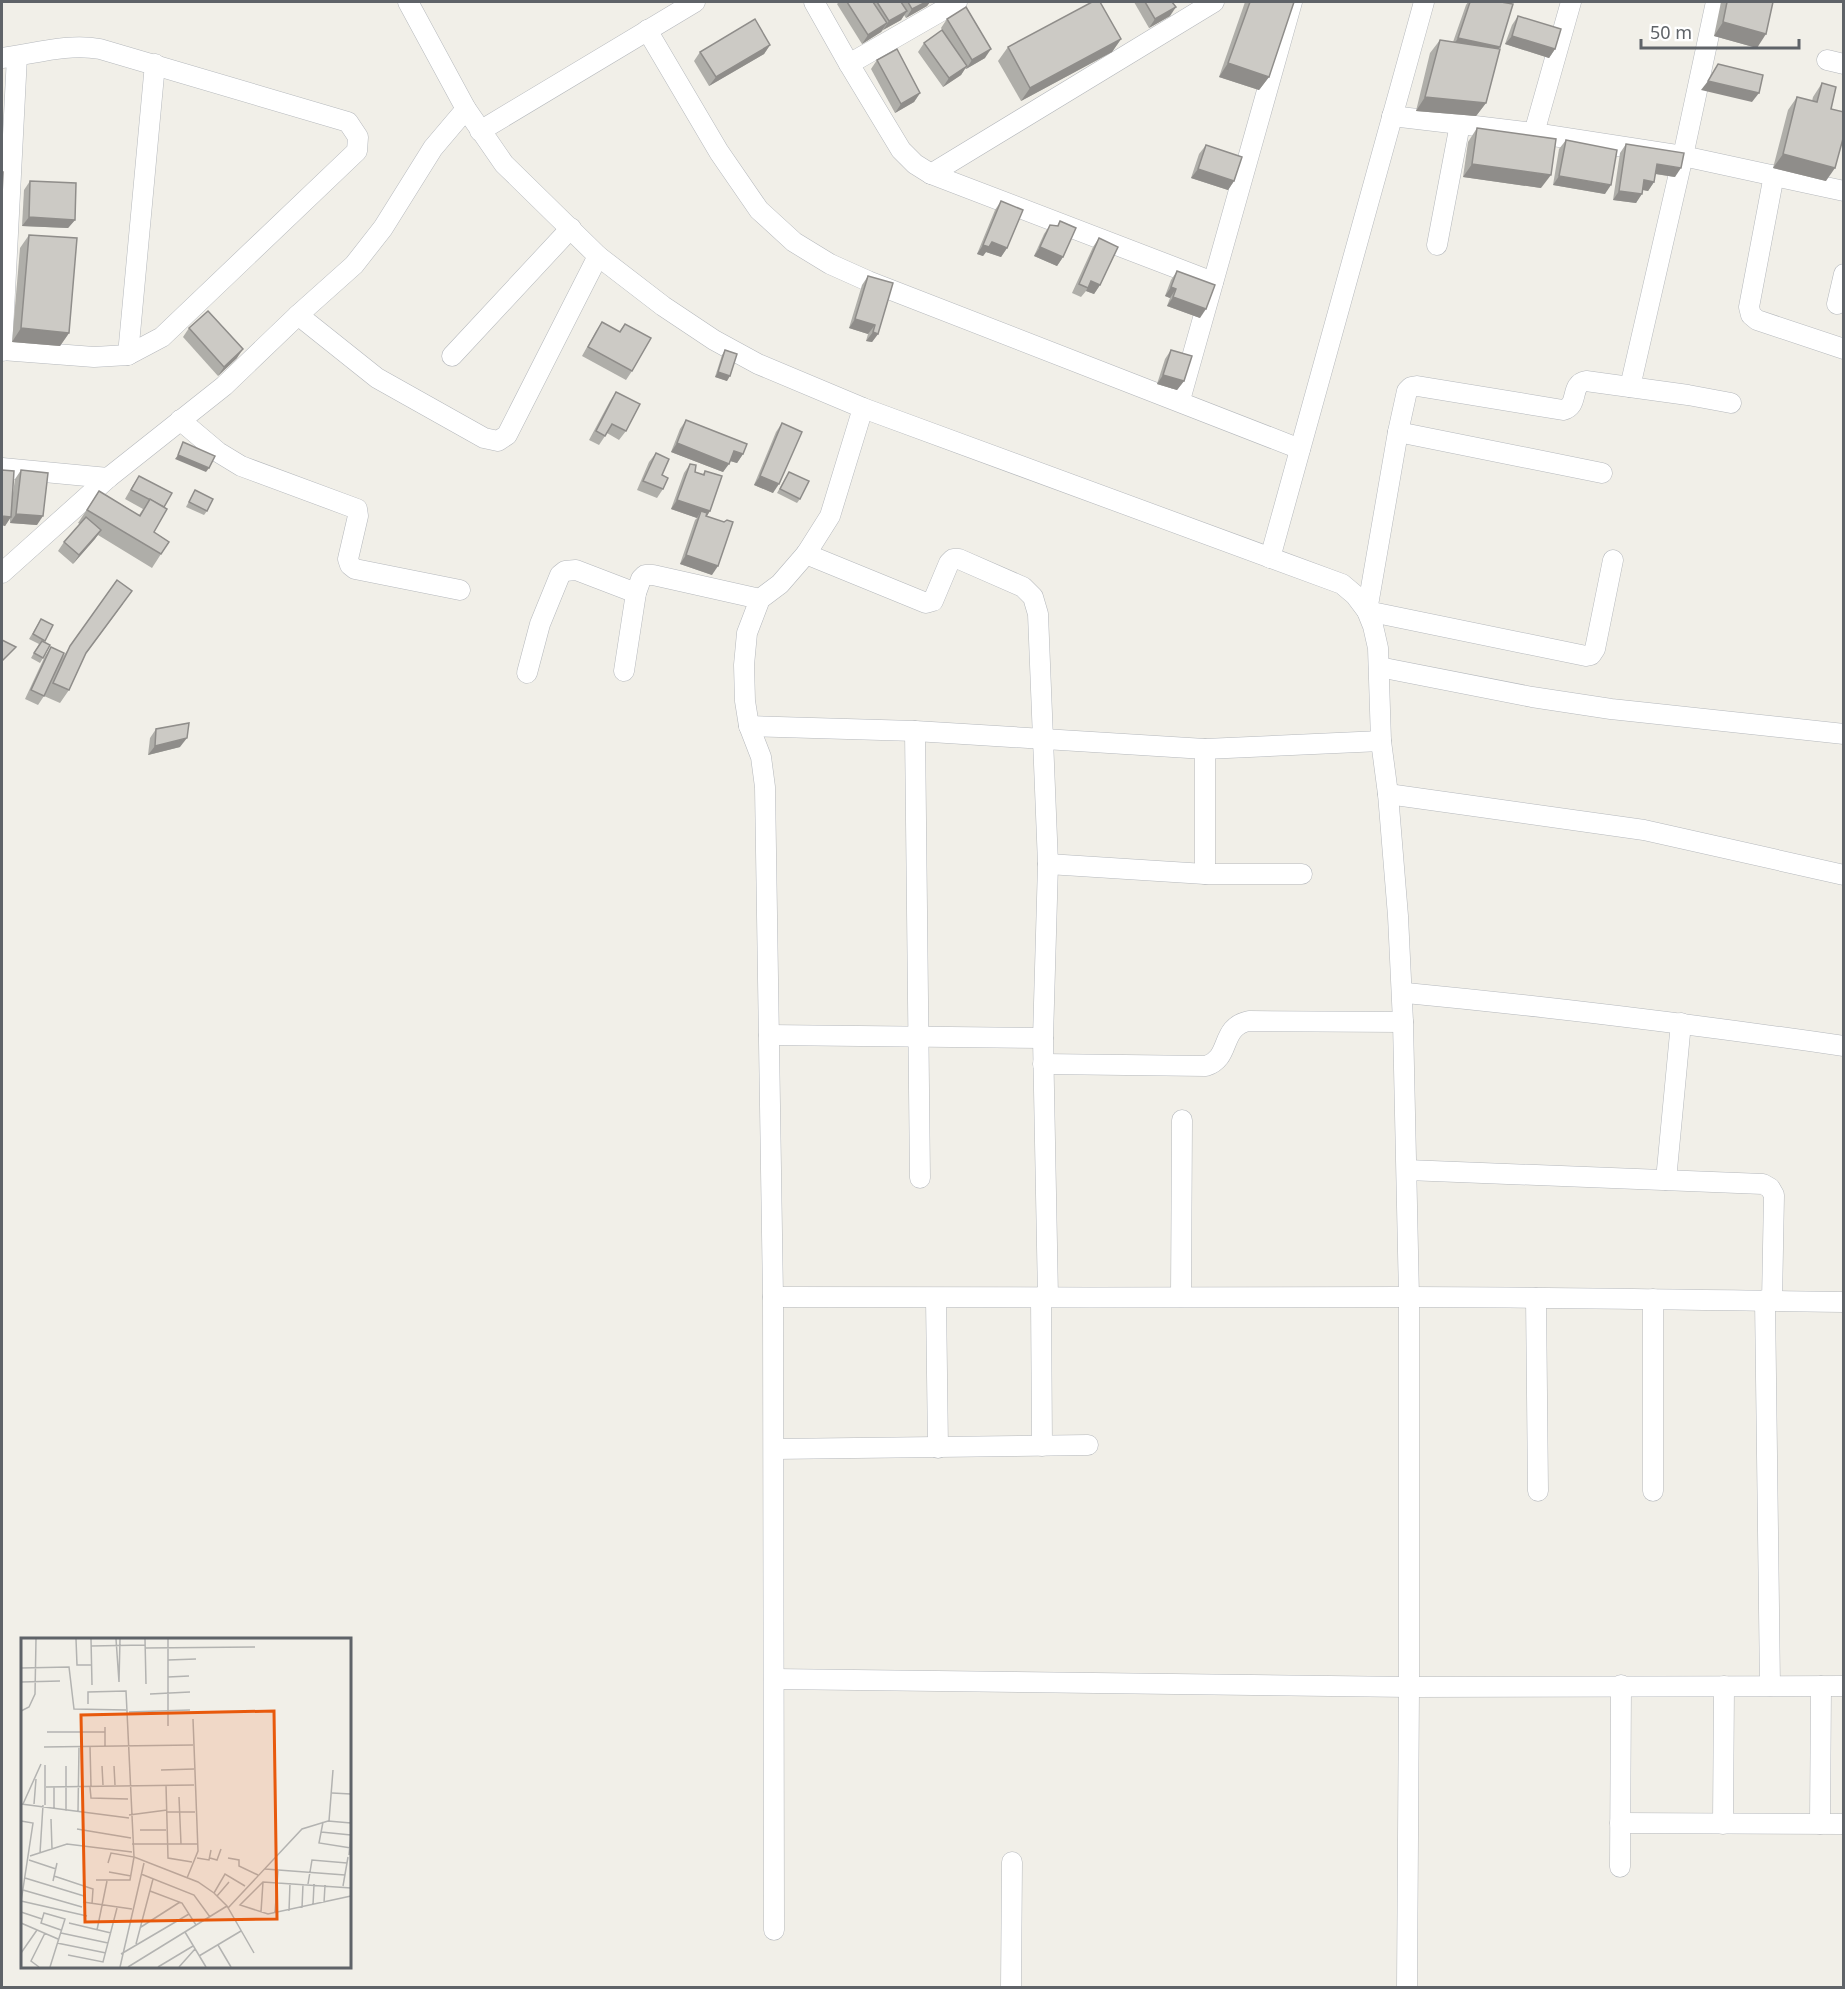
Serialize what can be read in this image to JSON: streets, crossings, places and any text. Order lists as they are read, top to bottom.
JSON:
{
  "scale_bar": "50 m"
}
